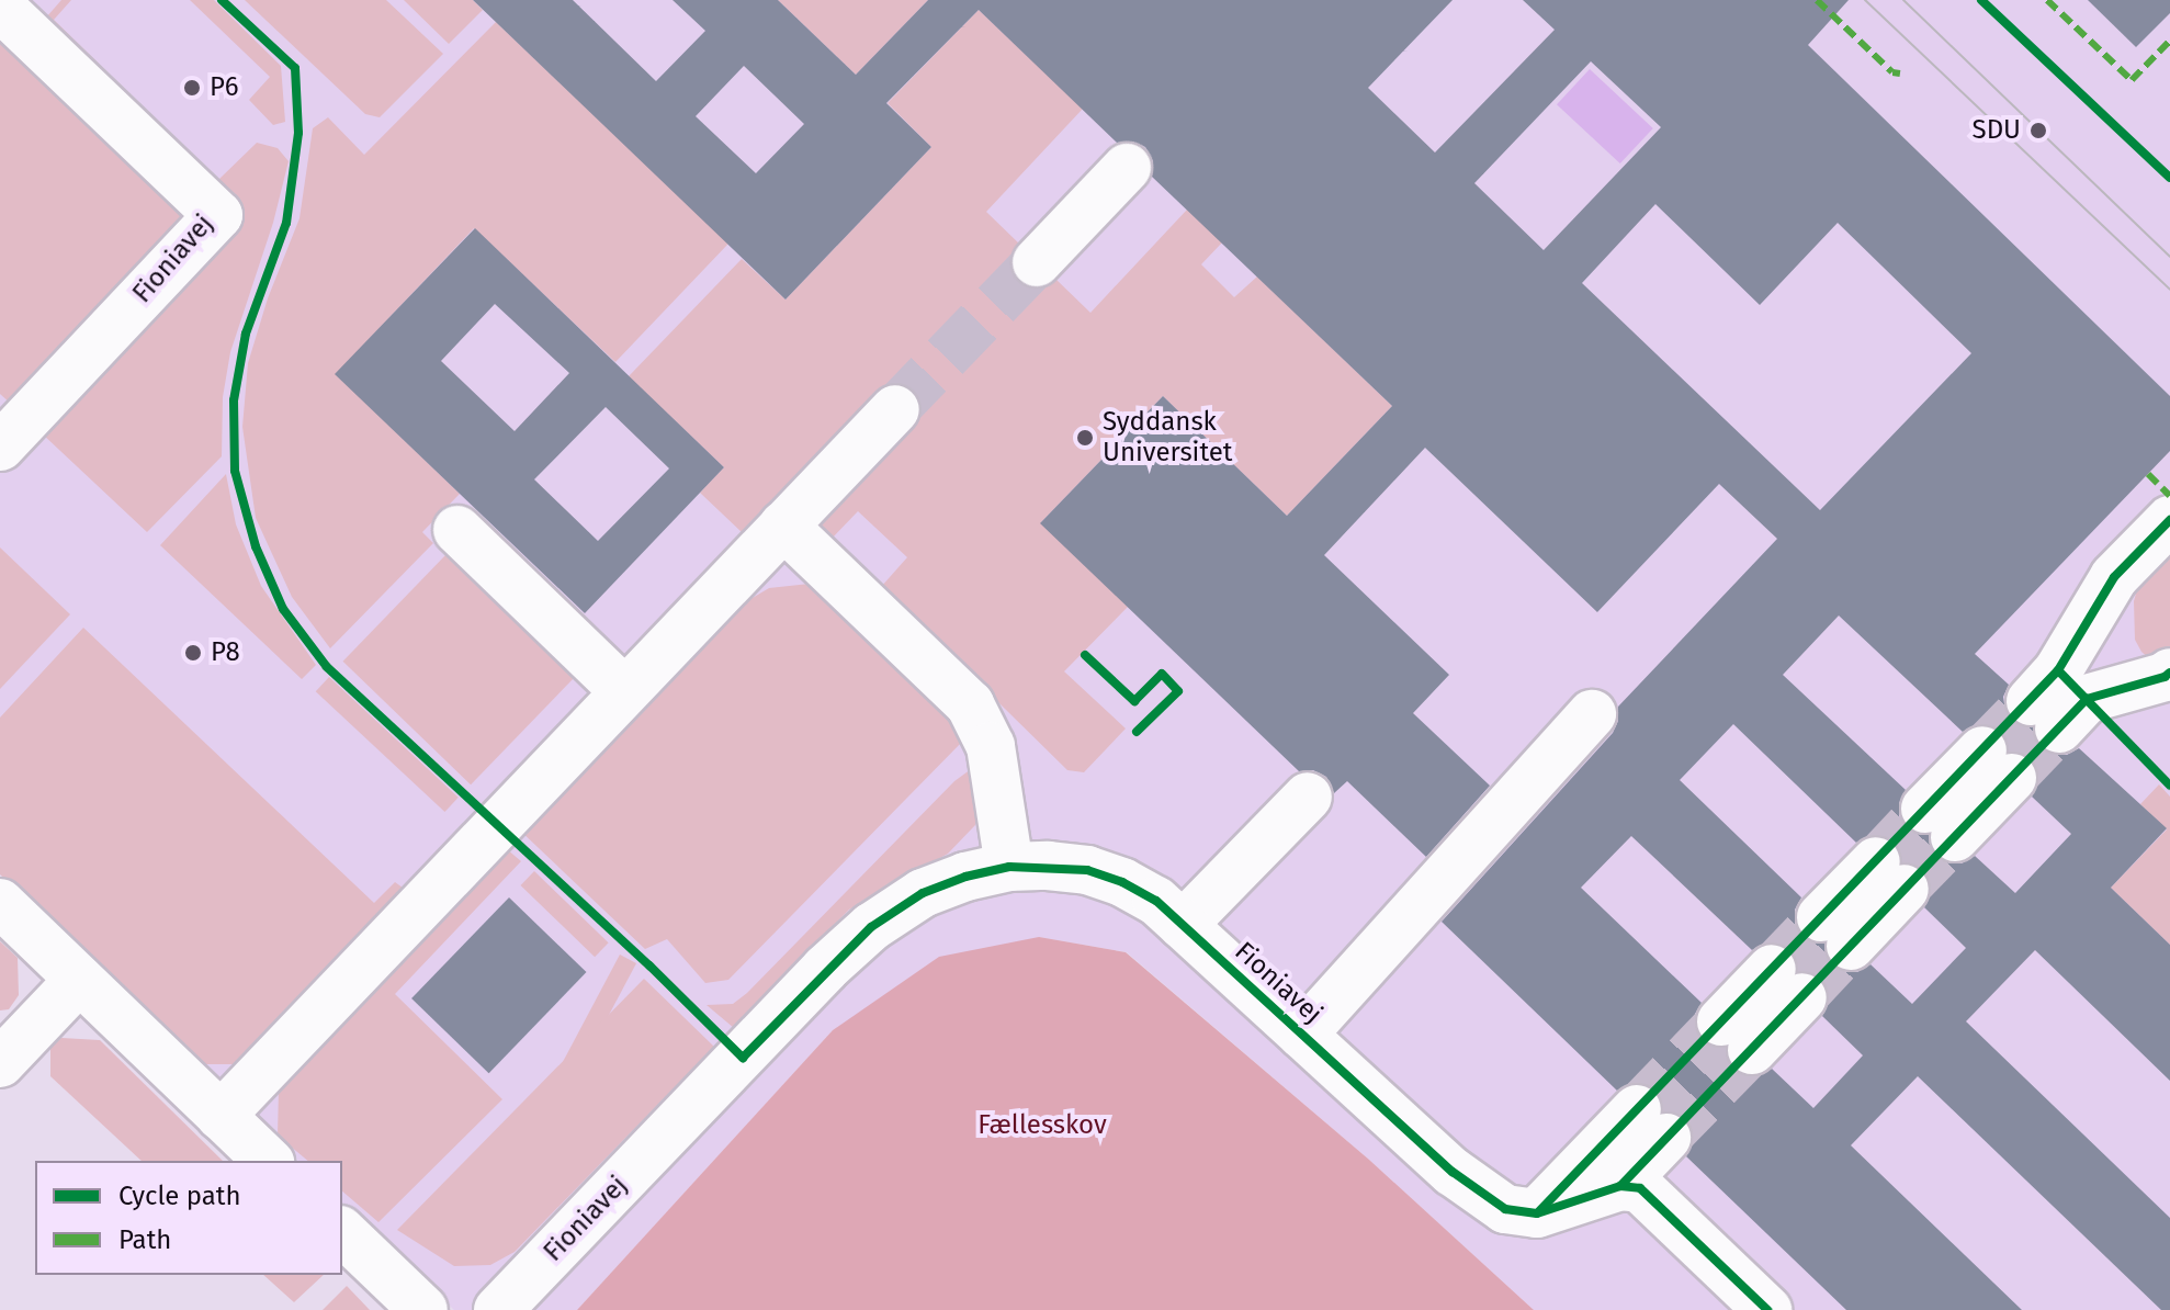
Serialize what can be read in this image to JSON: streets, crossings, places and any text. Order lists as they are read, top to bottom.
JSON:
{
  "streets": {
    "street": ["Fioniavej"]
  },
  "parks": ["Fællesskov"],
  "places": [
    "P6",
    "SDU",
    "Syddansk Universitet",
    "P8"
  ],
  "legend": ["Cycle path", "Path"]
}
